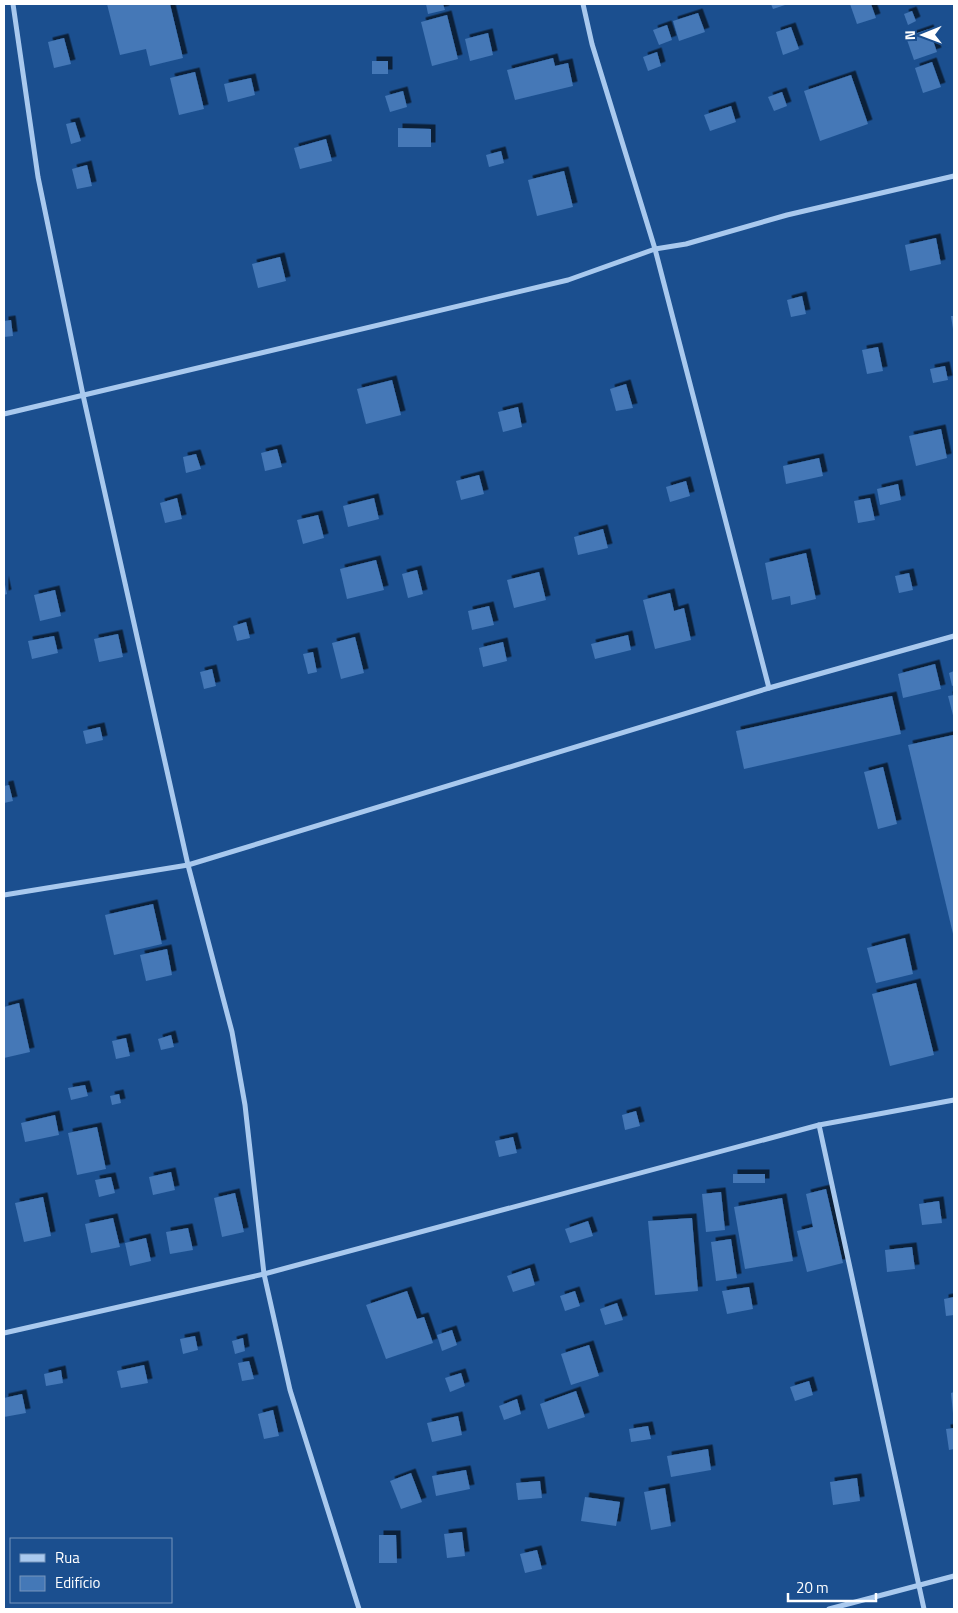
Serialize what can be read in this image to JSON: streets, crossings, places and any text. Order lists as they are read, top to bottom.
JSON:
{
  "legend": ["Rua", "Edifício"],
  "scale_bar": "20 m",
  "north": "left"
}
